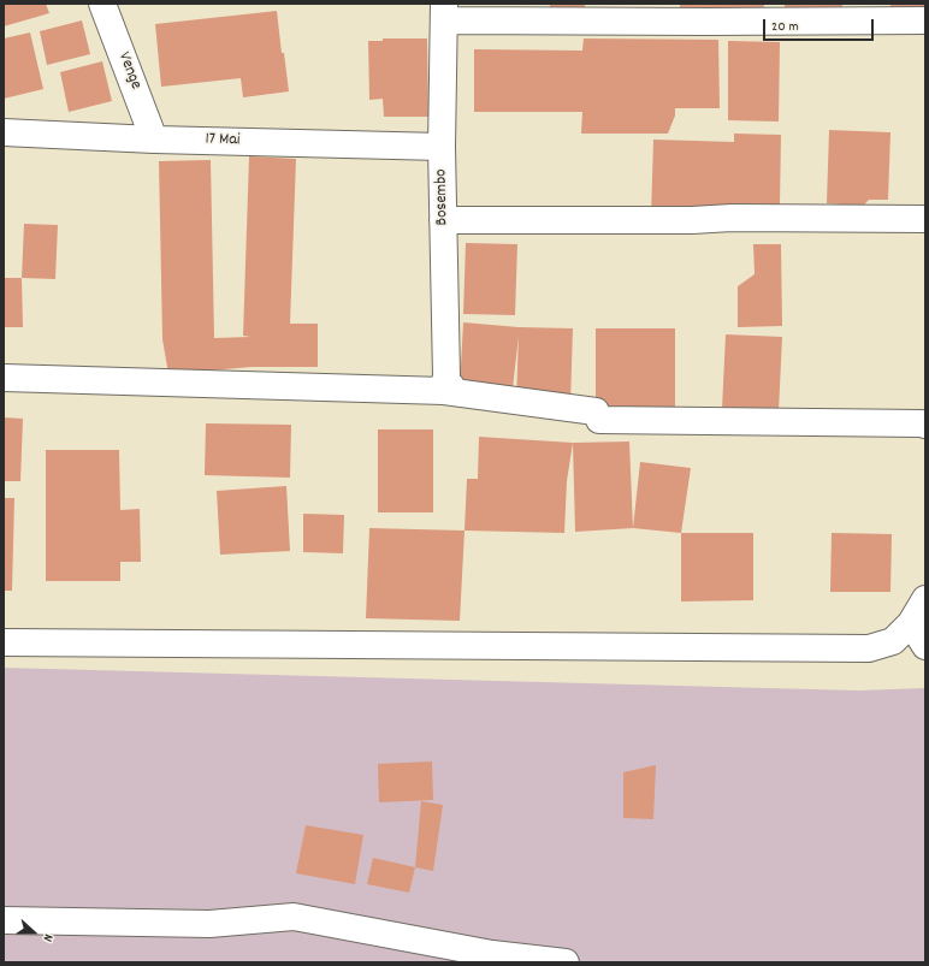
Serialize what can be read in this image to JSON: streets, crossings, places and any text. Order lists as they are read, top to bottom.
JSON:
{
  "streets": {
    "street": ["Venge", "17 Mai", "Bosembo"]
  },
  "crossings": [
    ["Venge", "17 Mai"],
    ["17 Mai", "Bosembo"]
  ],
  "scale_bar": "20 m",
  "north": "right"
}
